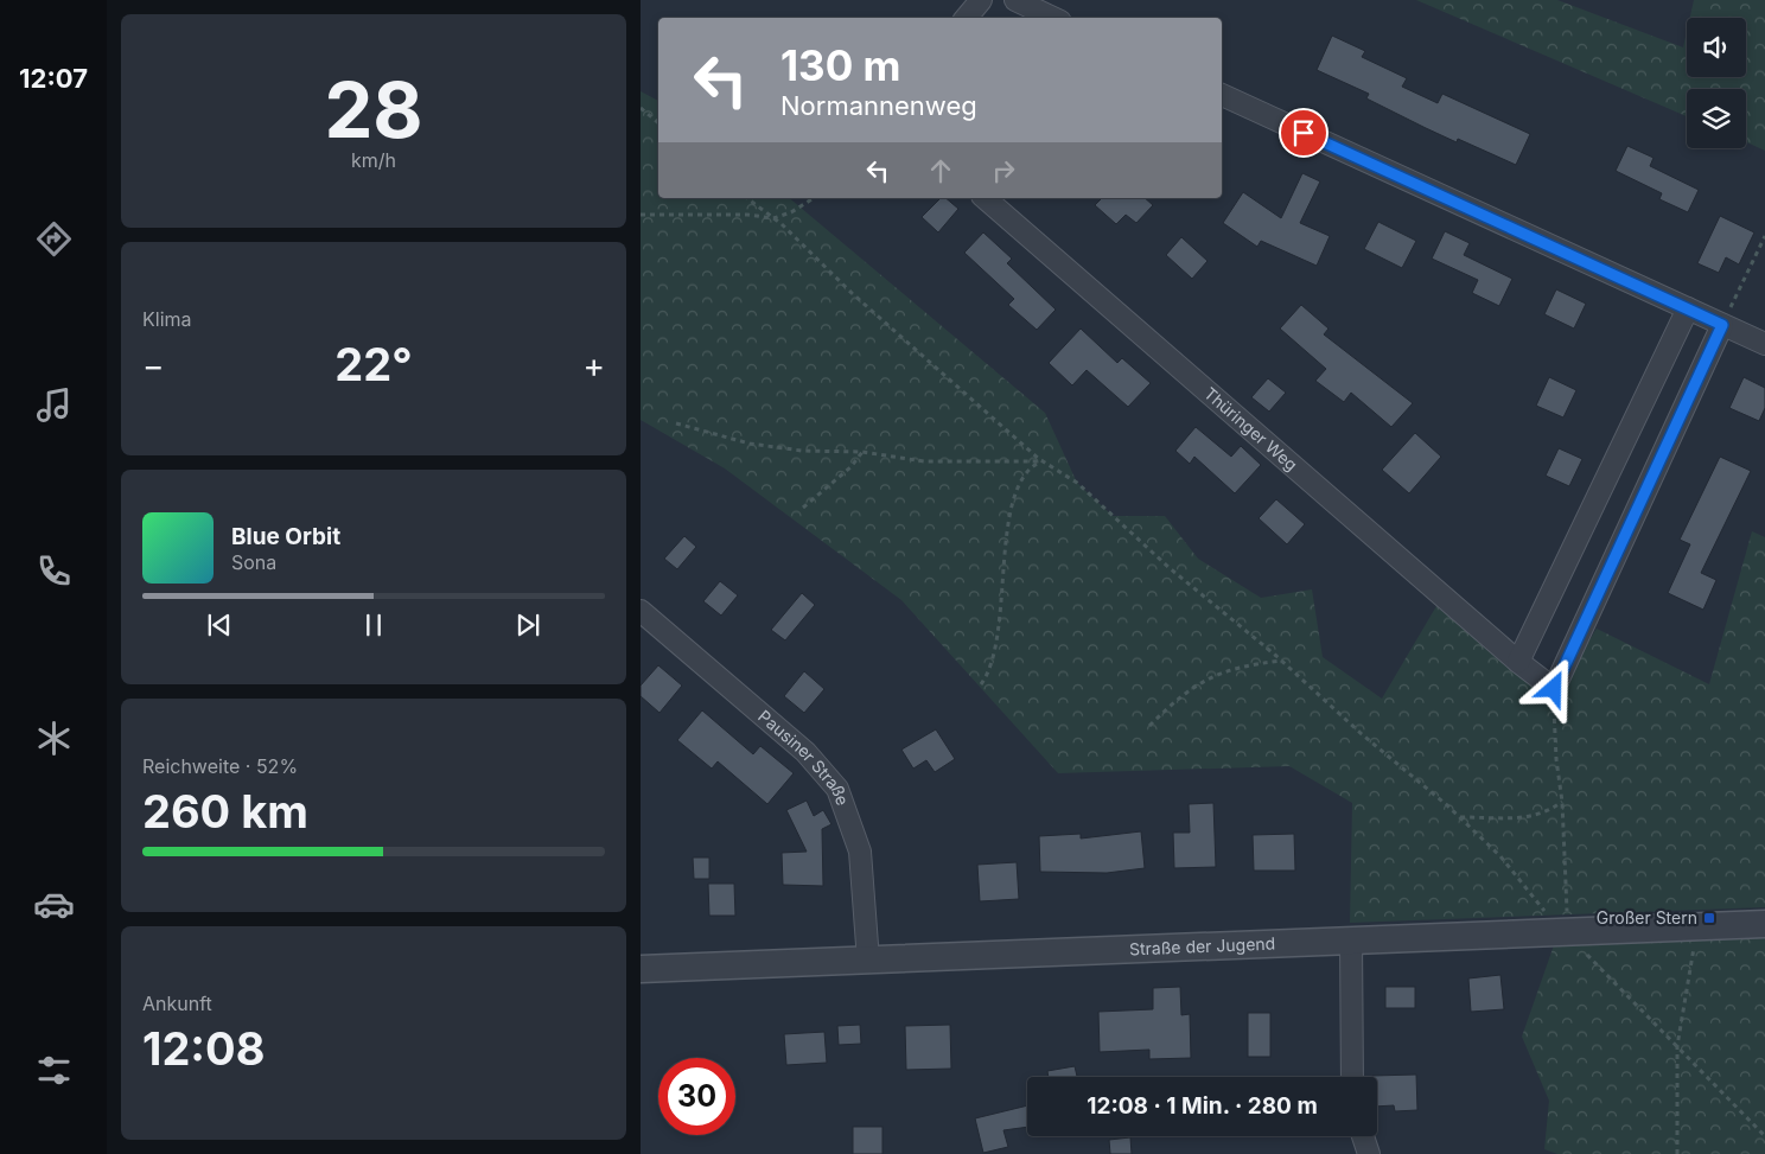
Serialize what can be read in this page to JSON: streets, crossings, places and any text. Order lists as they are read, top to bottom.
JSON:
{
  "streets": {
    "street": ["Thüringer Weg", "Pausiner Straße", "Straße der Jugend"]
  },
  "crossings": [
    ["Pausiner Straße", "Straße der Jugend"]
  ],
  "places": {
    "transit": ["Großer Stern"]
  },
  "page": {
    "tabs": "12:07",
    "tile": [
      ["28", "km/h"],
      "Klima",
      ["Reichweite · 52%", "260 km"],
      ["Ankunft", "12:08"]
    ],
    "turn": ["130 m", "Normannenweg"],
    "heat": ["−", "22°", "+"],
    "song": ["Blue Orbit", "Sona"],
    "limit": "30",
    "trip": "12:08 · 1 Min. · 280 m"
  }
}
